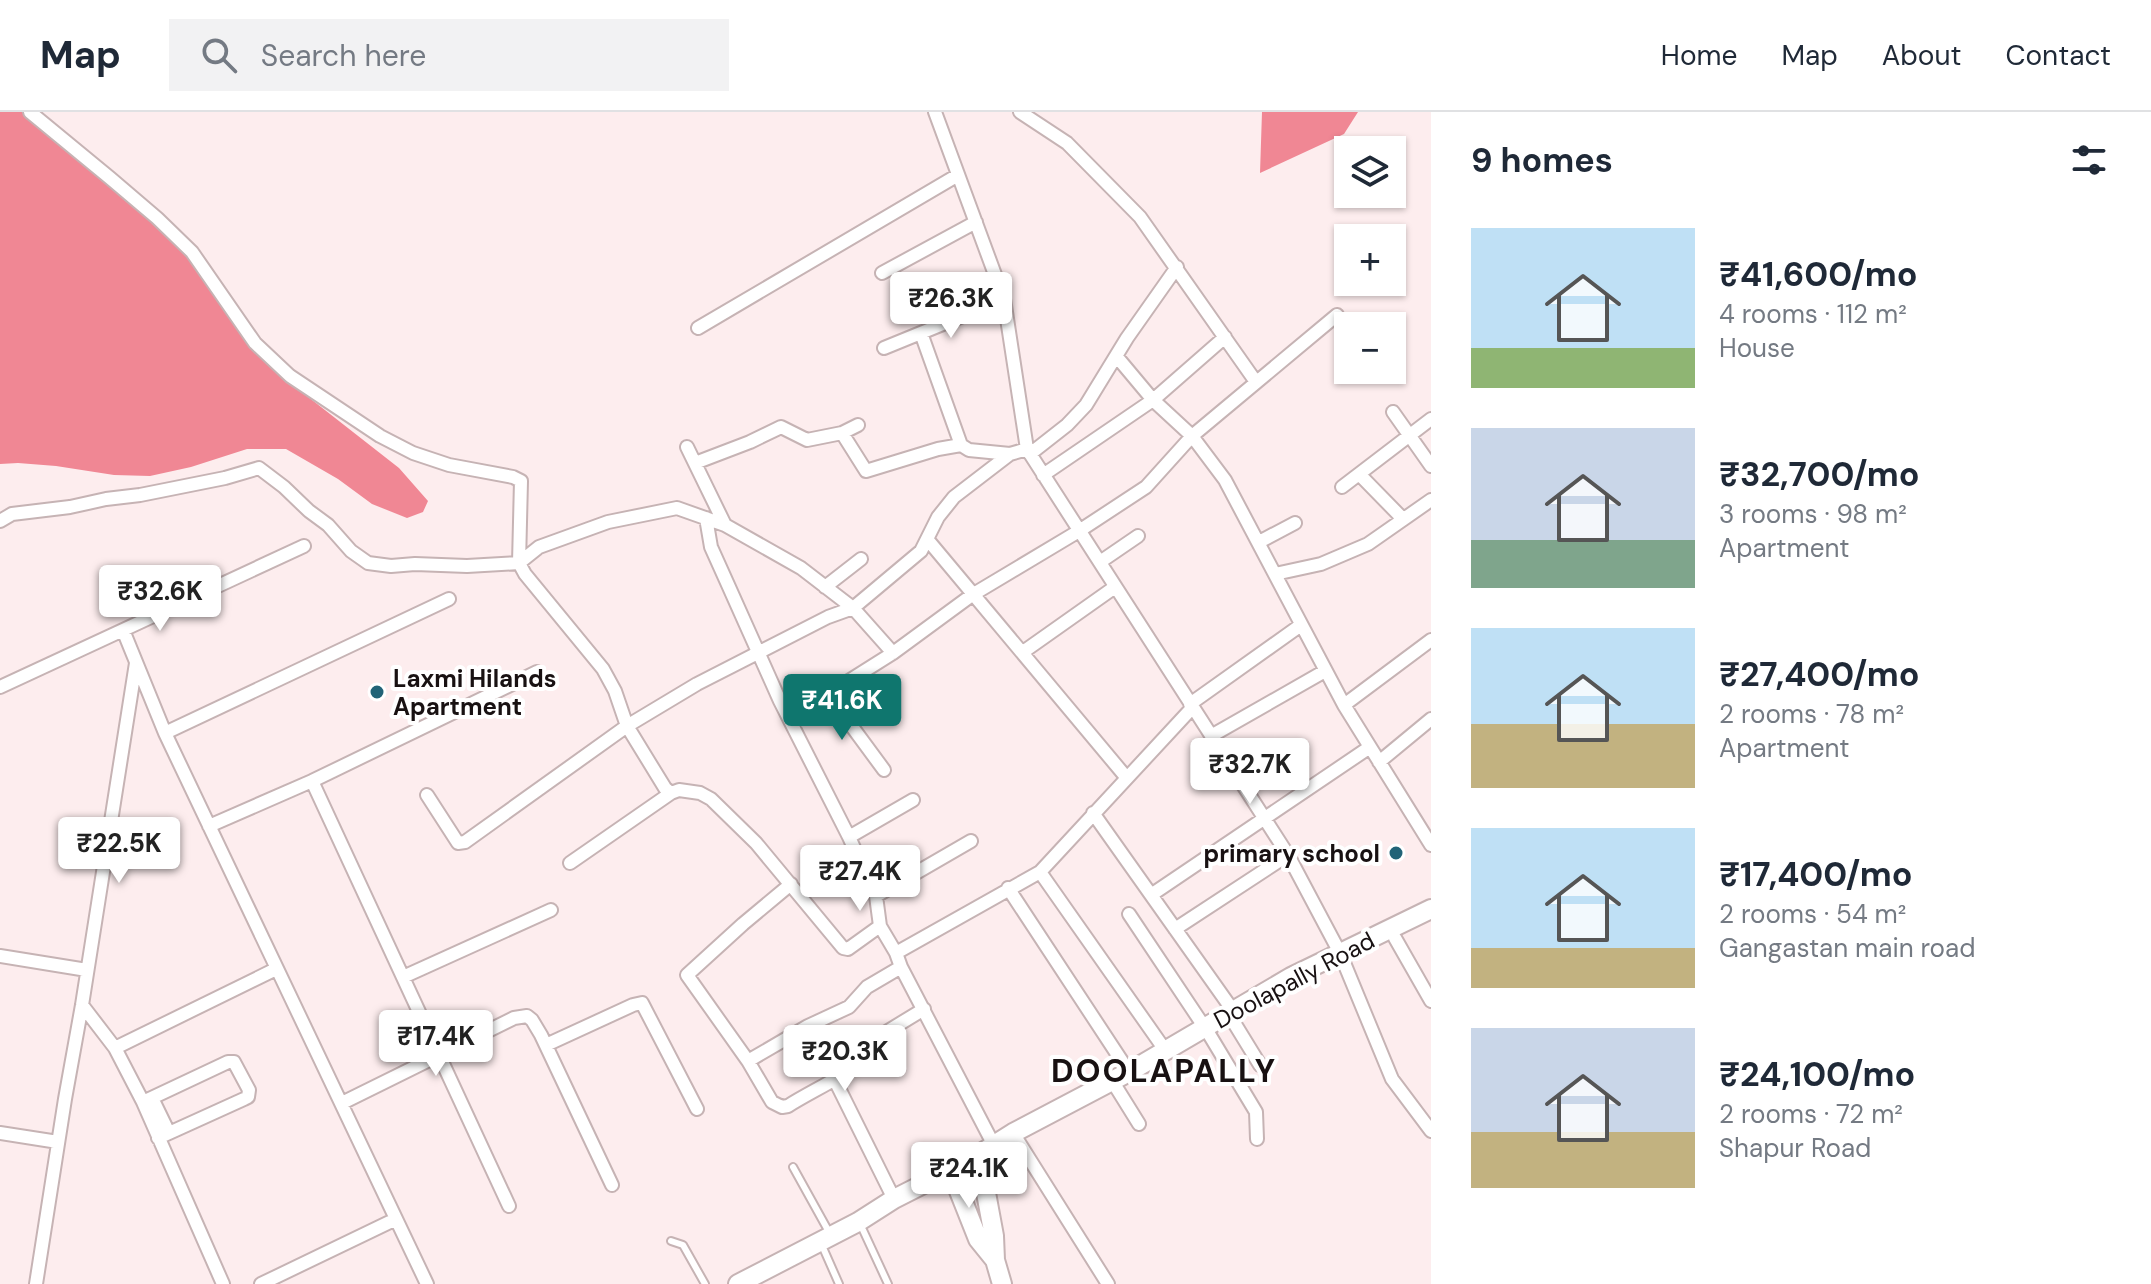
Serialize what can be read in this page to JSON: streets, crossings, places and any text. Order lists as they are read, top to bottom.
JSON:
{
  "streets": {
    "main road": ["Doolapally Road"]
  },
  "districts": ["DOOLAPALLY"],
  "places": ["Laxmi Hilands Apartment", "primary school"],
  "page": {
    "header": "Map",
    "search": "Search here",
    "nav": [
      "Home",
      "Map",
      "About",
      "Contact"
    ],
    "heading": "9 homes",
    "map_buttons": ["+", "−"],
    "list": [
      {
        "name": "₹41,600/mo",
        "note": "4 rooms · 112 m² · House"
      },
      {
        "name": "₹32,700/mo",
        "note": "3 rooms · 98 m² · Apartment"
      },
      {
        "name": "₹27,400/mo",
        "note": "2 rooms · 78 m² · Apartment"
      },
      {
        "name": "₹17,400/mo",
        "note": "2 rooms · 54 m² · Gangastan main road"
      },
      {
        "name": "₹24,100/mo",
        "note": "2 rooms · 72 m² · Shapur Road"
      }
    ],
    "price": [
      "₹26.3K",
      "₹32.6K",
      "₹41.6K",
      "₹32.7K",
      "₹22.5K",
      "₹27.4K",
      "₹17.4K",
      "₹20.3K",
      "₹24.1K"
    ]
  }
}
